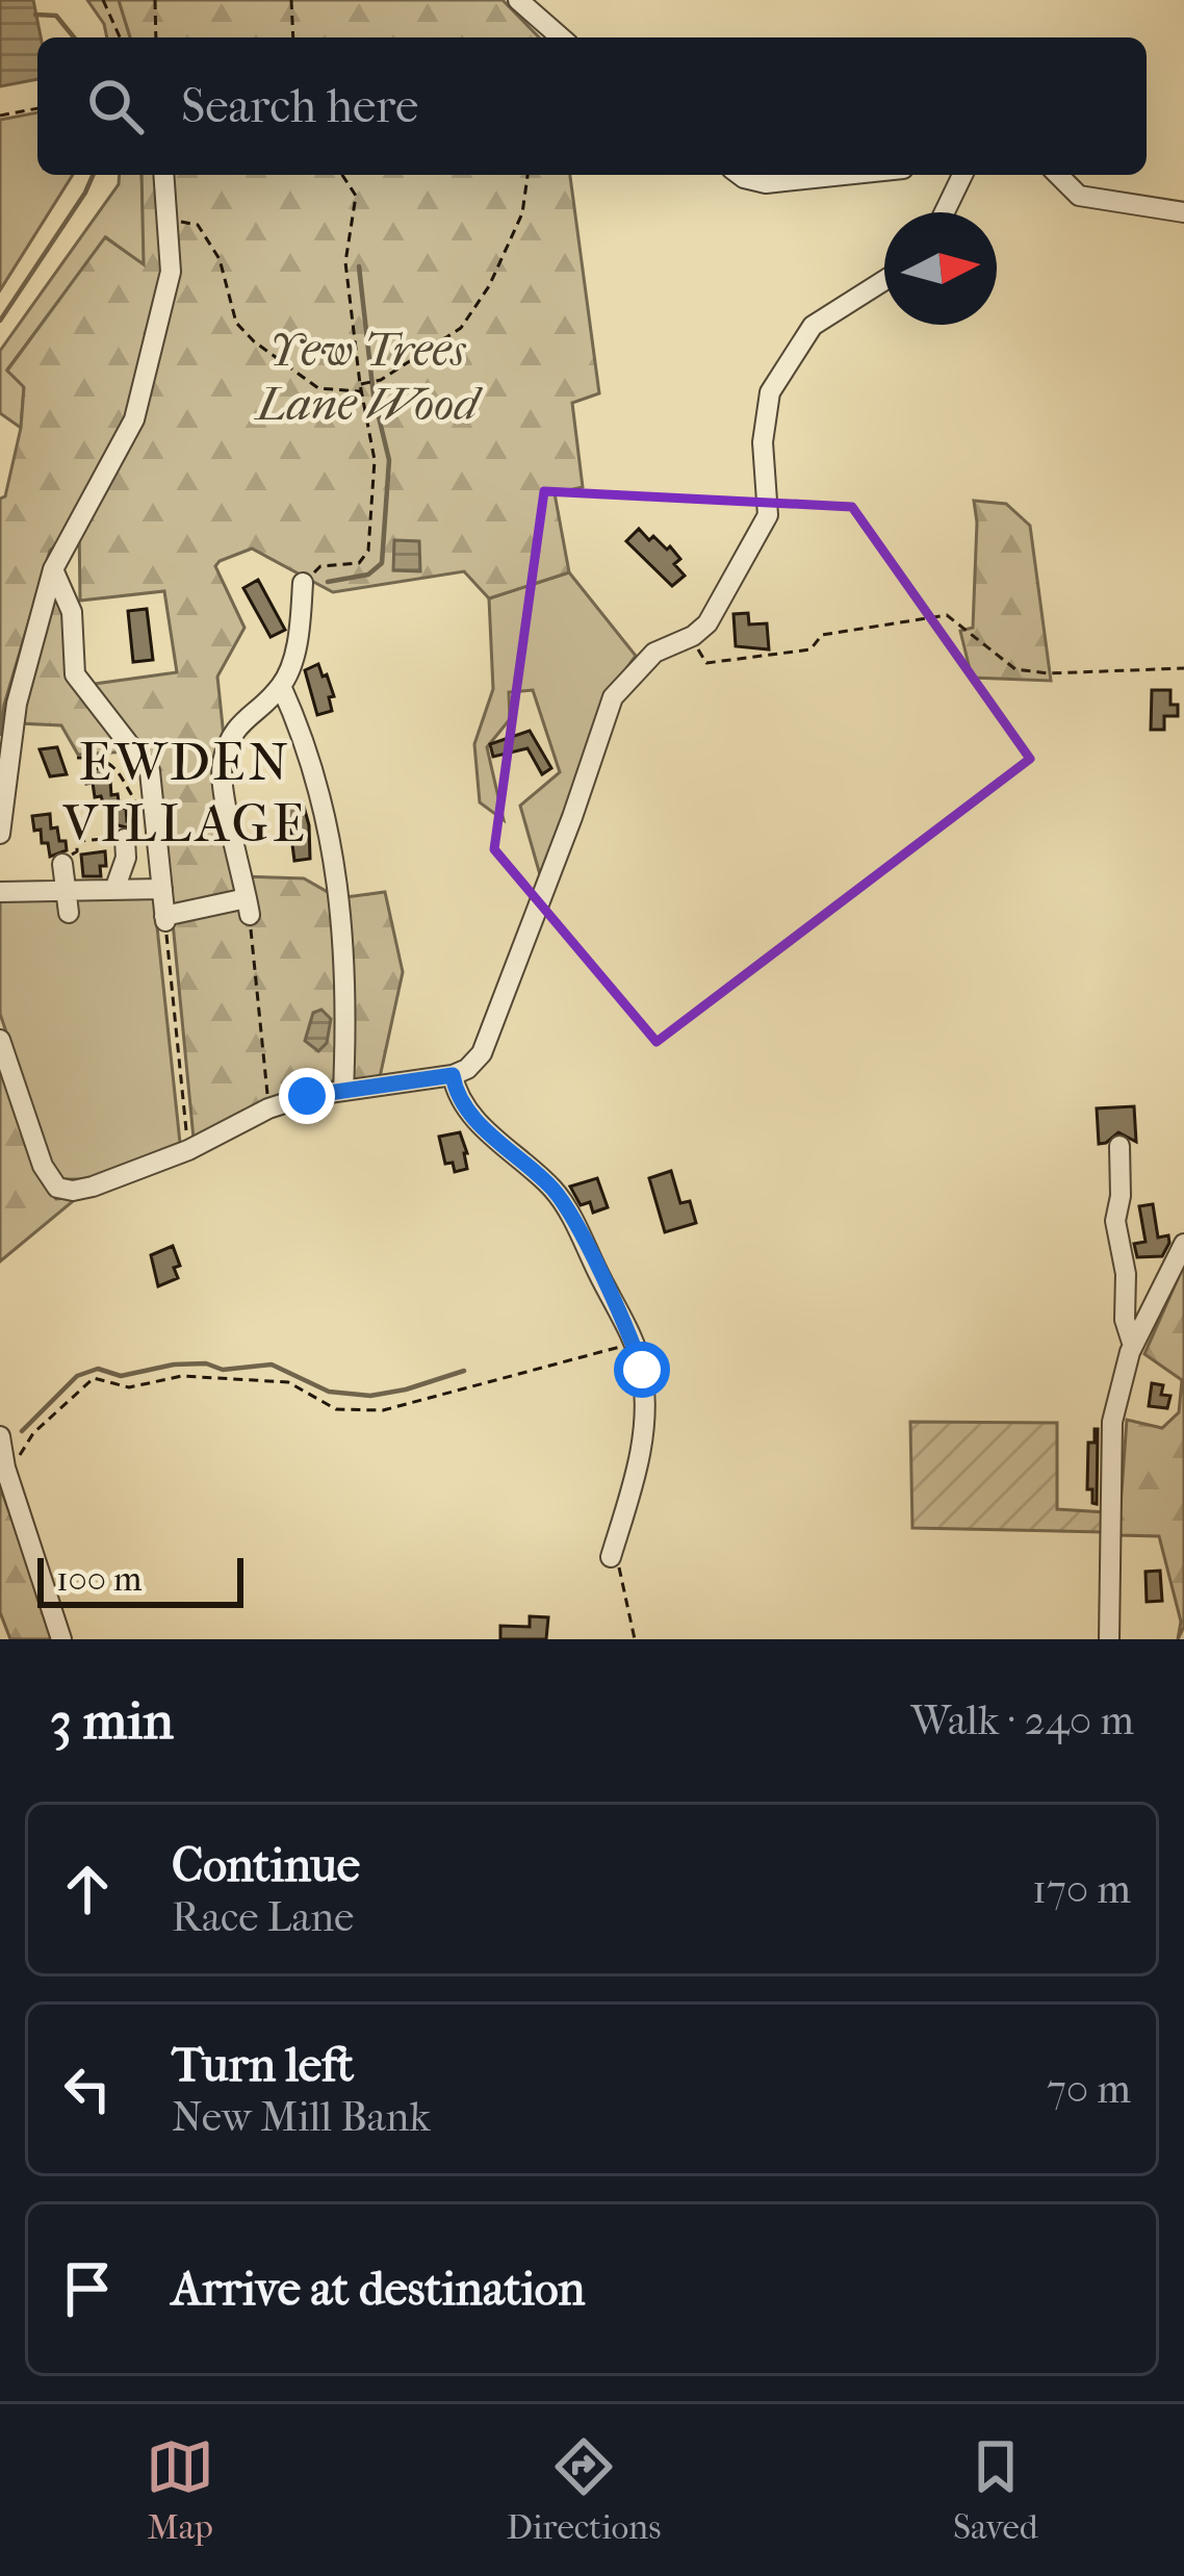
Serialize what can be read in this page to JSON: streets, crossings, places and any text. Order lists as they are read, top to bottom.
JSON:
{
  "districts": ["EWDEN VILLAGE"],
  "parks": ["Yew Trees Lane Wood"],
  "scale_bar": "100 m",
  "north": "right",
  "page": {
    "search": "Search here",
    "scale": "100 m",
    "heading": ["3 min", "Walk · 240 m"],
    "list": [
      ["Continue", "Race Lane", "170 m"],
      ["Turn left", "New Mill Bank", "70 m"],
      "Arrive at destination"
    ],
    "nav": ["Map", "Directions", "Saved"]
  }
}
